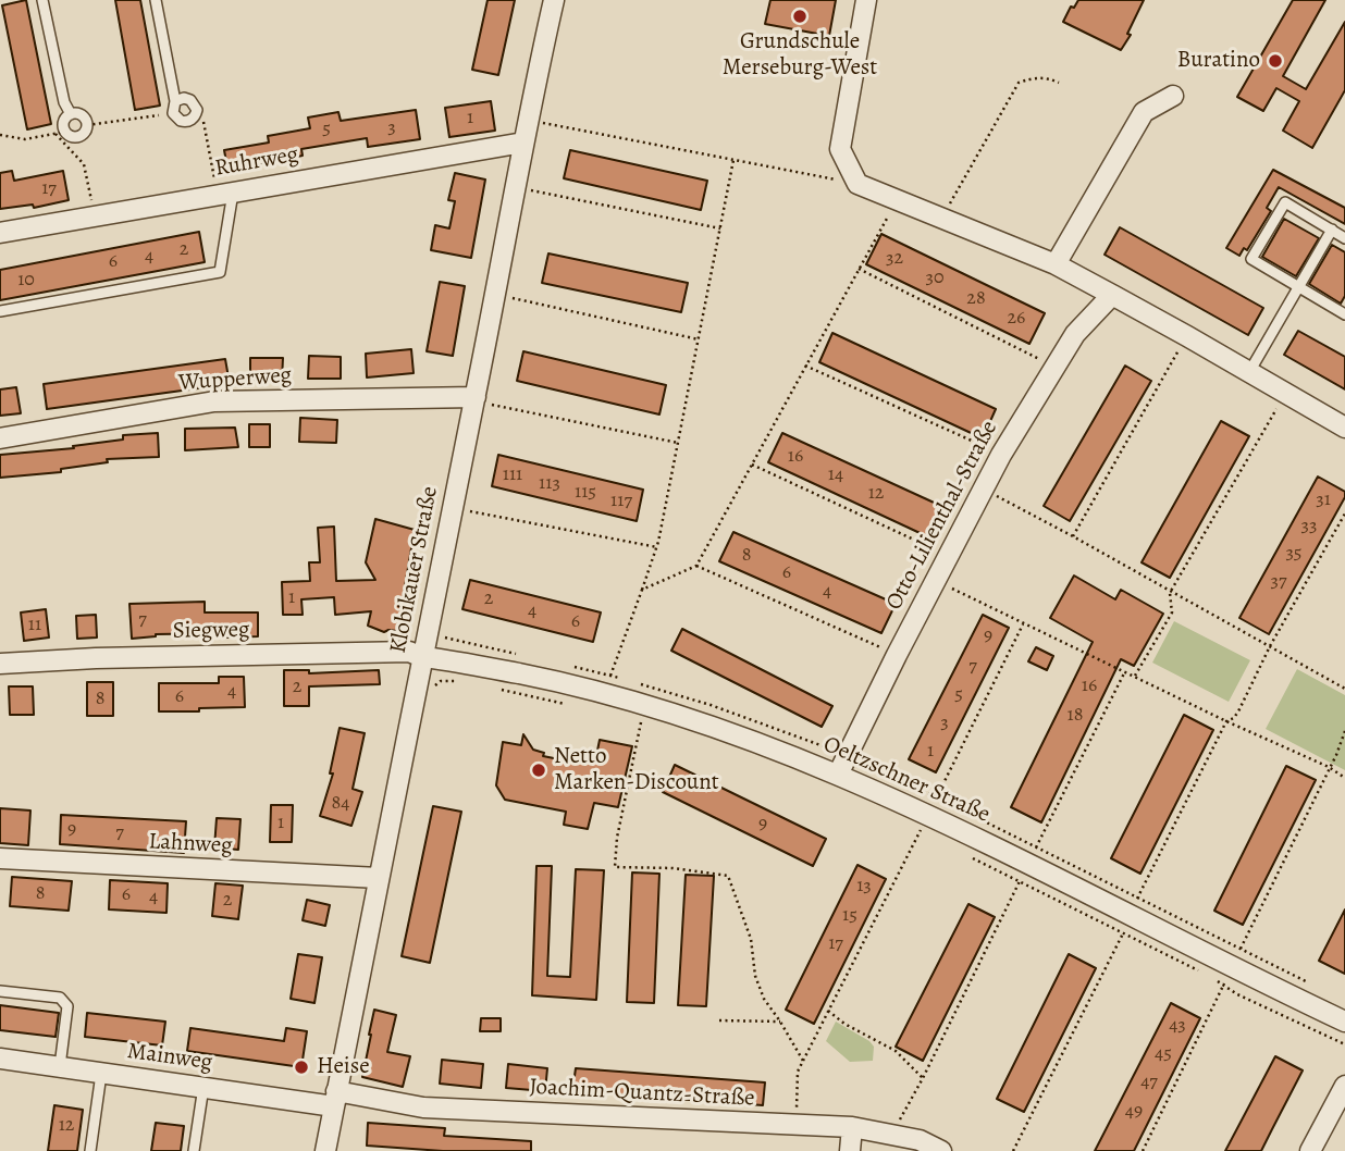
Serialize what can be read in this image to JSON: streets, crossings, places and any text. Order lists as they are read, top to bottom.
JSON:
{
  "streets": {
    "street": [
      "Ruhrweg",
      "Wupperweg",
      "Otto-Lilienthal-Straße",
      "Klobikauer Straße",
      "Siegweg",
      "Oeltzschner Straße",
      "Lahnweg",
      "Mainweg",
      "Joachim-Quantz-Straße"
    ]
  },
  "crossings": [
    ["Ruhrweg", "Klobikauer Straße"],
    ["Wupperweg", "Klobikauer Straße"],
    ["Otto-Lilienthal-Straße", "Oeltzschner Straße"],
    ["Klobikauer Straße", "Siegweg"],
    ["Klobikauer Straße", "Oeltzschner Straße"],
    ["Klobikauer Straße", "Lahnweg"],
    ["Klobikauer Straße", "Mainweg"],
    ["Klobikauer Straße", "Joachim-Quantz-Straße"],
    ["Siegweg", "Oeltzschner Straße"],
    ["Mainweg", "Joachim-Quantz-Straße"]
  ],
  "places": [
    "Grundschule Merseburg-West",
    "Buratino",
    "Netto Marken-Discount",
    "Heise"
  ],
  "house_numbers": [
    "1",
    "3",
    "5",
    "17",
    "2",
    "4",
    "32",
    "6",
    "30",
    "10",
    "28",
    "26",
    "16",
    "111",
    "14",
    "113",
    "115",
    "12",
    "31",
    "117",
    "33",
    "35",
    "8",
    "6",
    "37",
    "4",
    "1",
    "2",
    "4",
    "7",
    "6",
    "11",
    "9",
    "7",
    "16",
    "2",
    "4",
    "5",
    "6",
    "8",
    "18",
    "3",
    "1",
    "84",
    "1",
    "9",
    "9",
    "7",
    "13",
    "8",
    "6",
    "4",
    "2",
    "15",
    "17",
    "43",
    "45",
    "47",
    "49",
    "12"
  ]
}
